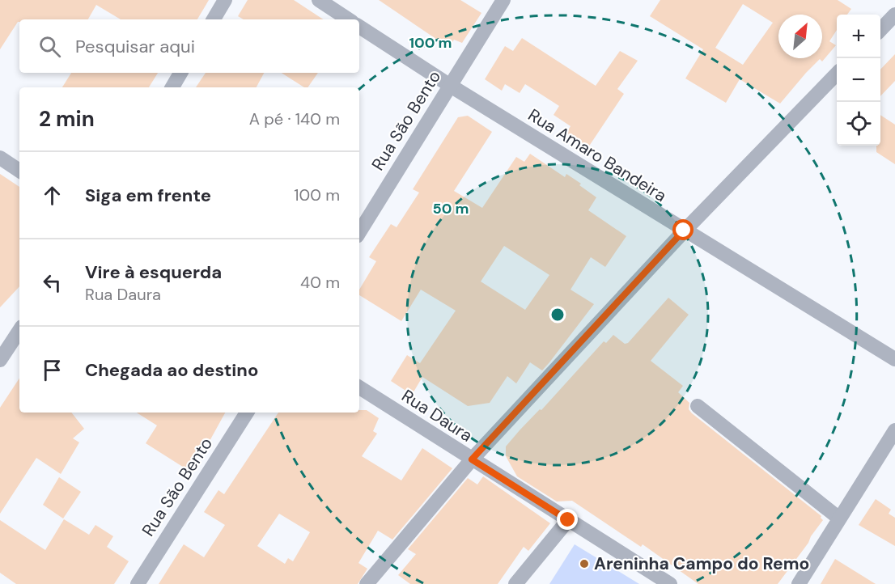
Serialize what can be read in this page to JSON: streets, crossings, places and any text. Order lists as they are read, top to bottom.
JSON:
{
  "streets": {
    "street": ["Rua São Bento", "Rua Amaro Bandeira", "Rua Daura"]
  },
  "crossings": [
    ["Rua São Bento", "Rua Amaro Bandeira"]
  ],
  "places": ["Areninha Campo do Remo"],
  "north": "top right",
  "page": {
    "map_buttons": ["+", "−"],
    "search": "Pesquisar aqui",
    "heading": ["2 min", "A pé · 140 m"],
    "list": [
      ["Siga em frente", "100 m"],
      ["Vire à esquerda", "Rua Daura", "40 m"],
      "Chegada ao destino"
    ]
  },
  "rings": ["100 m", "50 m"]
}
